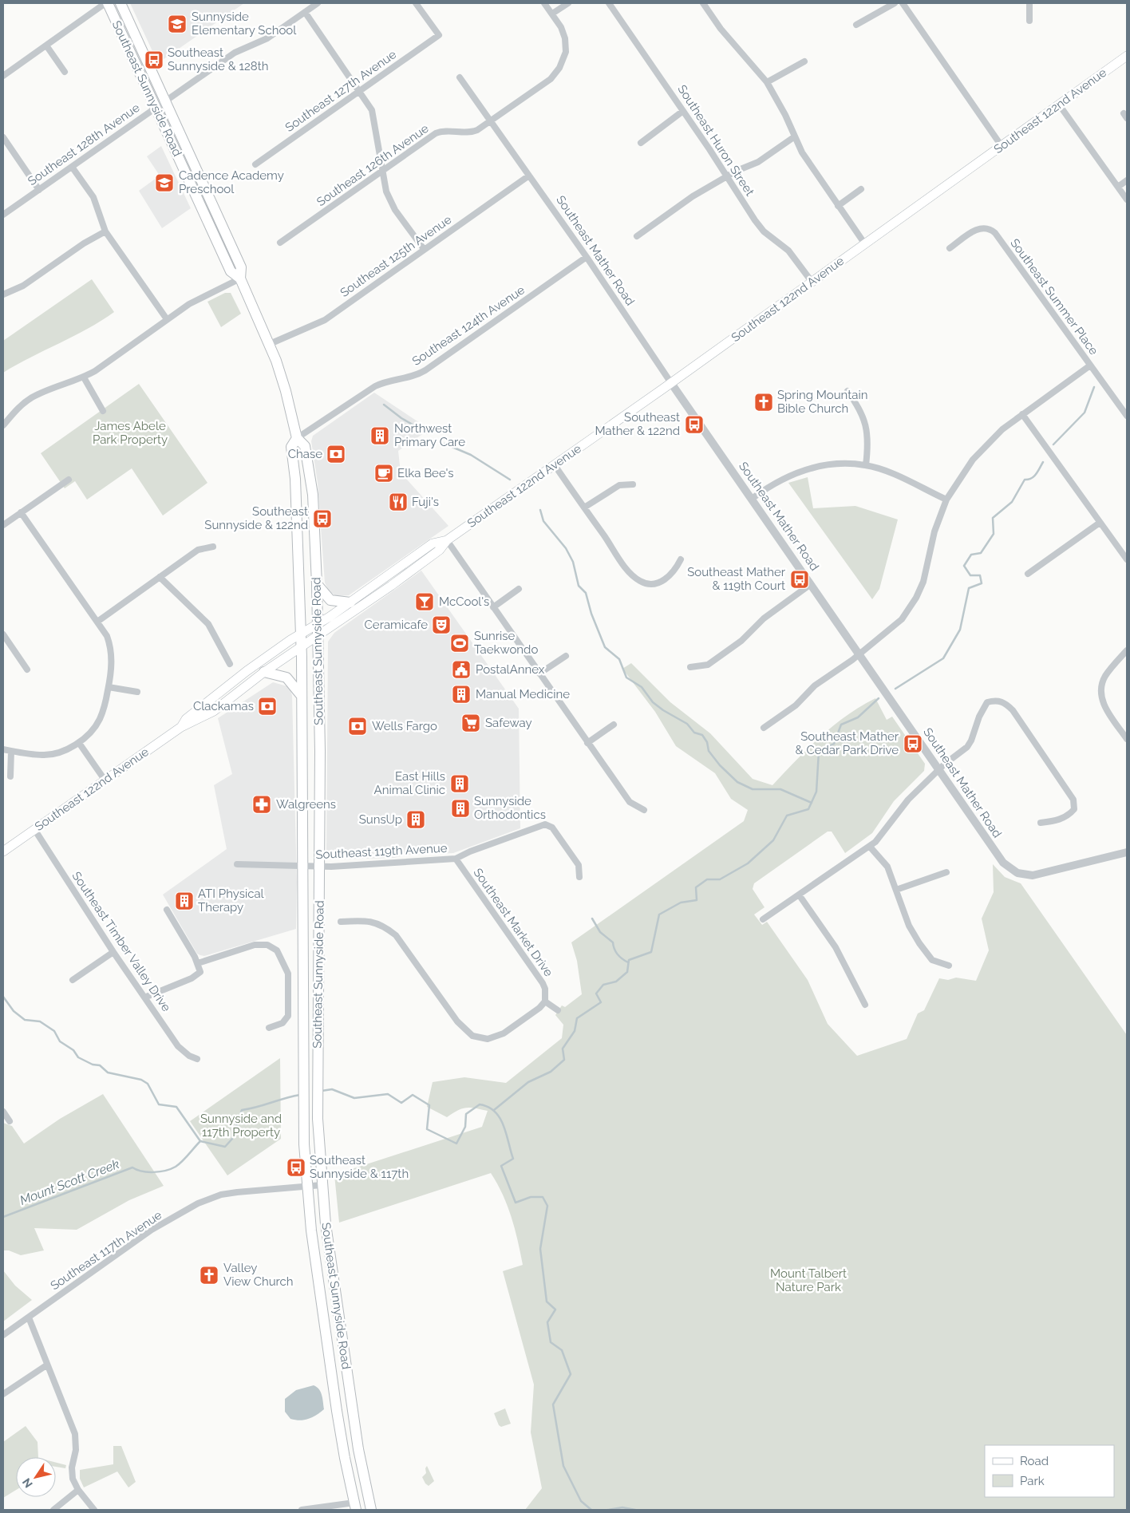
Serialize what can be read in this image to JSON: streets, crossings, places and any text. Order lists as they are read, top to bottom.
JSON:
{
  "streets": {
    "main road": ["Southeast Sunnyside Road", "Southeast 122nd Avenue"],
    "street": [
      "Southeast 127th Avenue",
      "Southeast Huron Street",
      "Southeast 128th Avenue",
      "Southeast 126th Avenue",
      "Southeast Mather Road",
      "Southeast 125th Avenue",
      "Southeast Summer Place",
      "Southeast 124th Avenue",
      "Southeast 119th Avenue",
      "Southeast Market Drive",
      "Southeast Timber Valley Drive",
      "Southeast 117th Avenue"
    ]
  },
  "crossings": [
    ["Southeast Sunnyside Road", "Southeast 122nd Avenue"],
    ["Southeast Sunnyside Road", "Southeast 128th Avenue"],
    ["Southeast Sunnyside Road", "Southeast 125th Avenue"],
    ["Southeast Sunnyside Road", "Southeast 124th Avenue"],
    ["Southeast Sunnyside Road", "Southeast 119th Avenue"],
    ["Southeast Sunnyside Road", "Southeast 117th Avenue"],
    ["Southeast 122nd Avenue", "Southeast Huron Street"],
    ["Southeast 122nd Avenue", "Southeast Mather Road"],
    ["Southeast 122nd Avenue", "Southeast Timber Valley Drive"],
    ["Southeast 126th Avenue", "Southeast Mather Road"],
    ["Southeast Mather Road", "Southeast 125th Avenue"],
    ["Southeast Mather Road", "Southeast 124th Avenue"],
    ["Southeast 119th Avenue", "Southeast Market Drive"]
  ],
  "water": ["Mount Scott Creek"],
  "parks": ["James Abele Park Property", "Sunnyside and 117th Property", "Mount Talbert Nature Park"],
  "places": {
    "school or university": ["Sunnyside Elementary School", "Cadence Academy Preschool"],
    "bus stop": [
      "Southeast Sunnyside & 128th",
      "Southeast Mather & 122nd",
      "Southeast Sunnyside & 122nd",
      "Southeast Mather & 119th Court",
      "Southeast Mather & Cedar Park Drive",
      "Southeast Sunnyside & 117th"
    ],
    "church": ["Spring Mountain Bible Church", "Valley View Church"],
    "building": [
      "Northwest Primary Care",
      "Manual Medicine",
      "East Hills Animal Clinic",
      "Sunnyside Orthodontics",
      "SunsUp",
      "ATI Physical Therapy"
    ],
    "bank": ["Chase", "Clackamas", "Wells Fargo"],
    "cafe": ["Elka Bee's"],
    "restaurant": ["Fuji's"],
    "bar": ["McCool's"],
    "theatre": ["Ceramicafe"],
    "sports": ["Sunrise Taekwondo"],
    "public building": ["PostalAnnex"],
    "supermarket": ["Safeway"],
    "pharmacy": ["Walgreens"]
  },
  "legend": ["Road", "Park"],
  "north": "bottom left"
}
